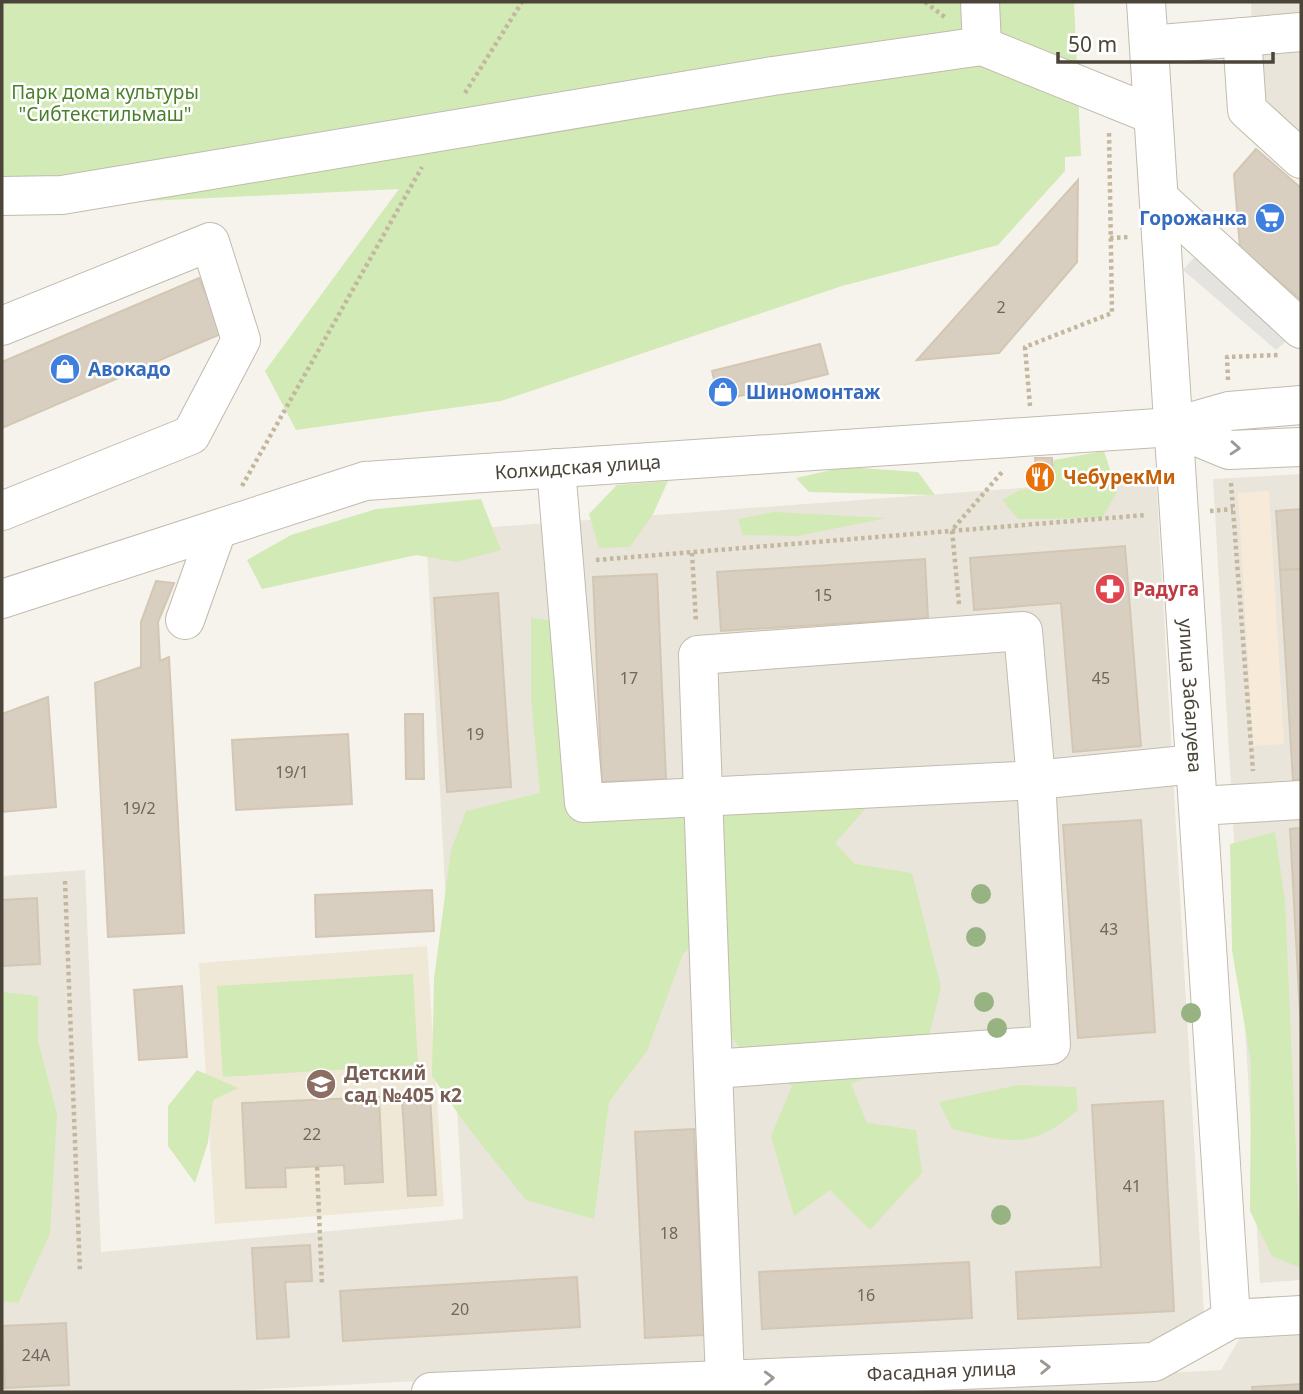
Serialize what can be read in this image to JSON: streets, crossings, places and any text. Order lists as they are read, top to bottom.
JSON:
{
  "streets": {
    "street": ["Колхидская улица", "улица Забалуева", "Фасадная улица"]
  },
  "crossings": [
    ["Колхидская улица", "улица Забалуева"],
    ["улица Забалуева", "Фасадная улица"]
  ],
  "one_way": ["Фасадная улица"],
  "parks": ["Парк дома культуры \"Сибтекстильмаш\""],
  "places": {
    "supermarket": ["Горожанка"],
    "shop": ["Авокадо", "Шиномонтаж"],
    "restaurant": ["ЧебурекМи"],
    "pharmacy": ["Радуга"],
    "school or university": ["Детский сад №405 к2"]
  },
  "house_numbers": [
    "2",
    "15",
    "17",
    "45",
    "19",
    "19/1",
    "19/2",
    "43",
    "22",
    "41",
    "18",
    "16",
    "20",
    "24А"
  ],
  "scale_bar": "50 m"
}
